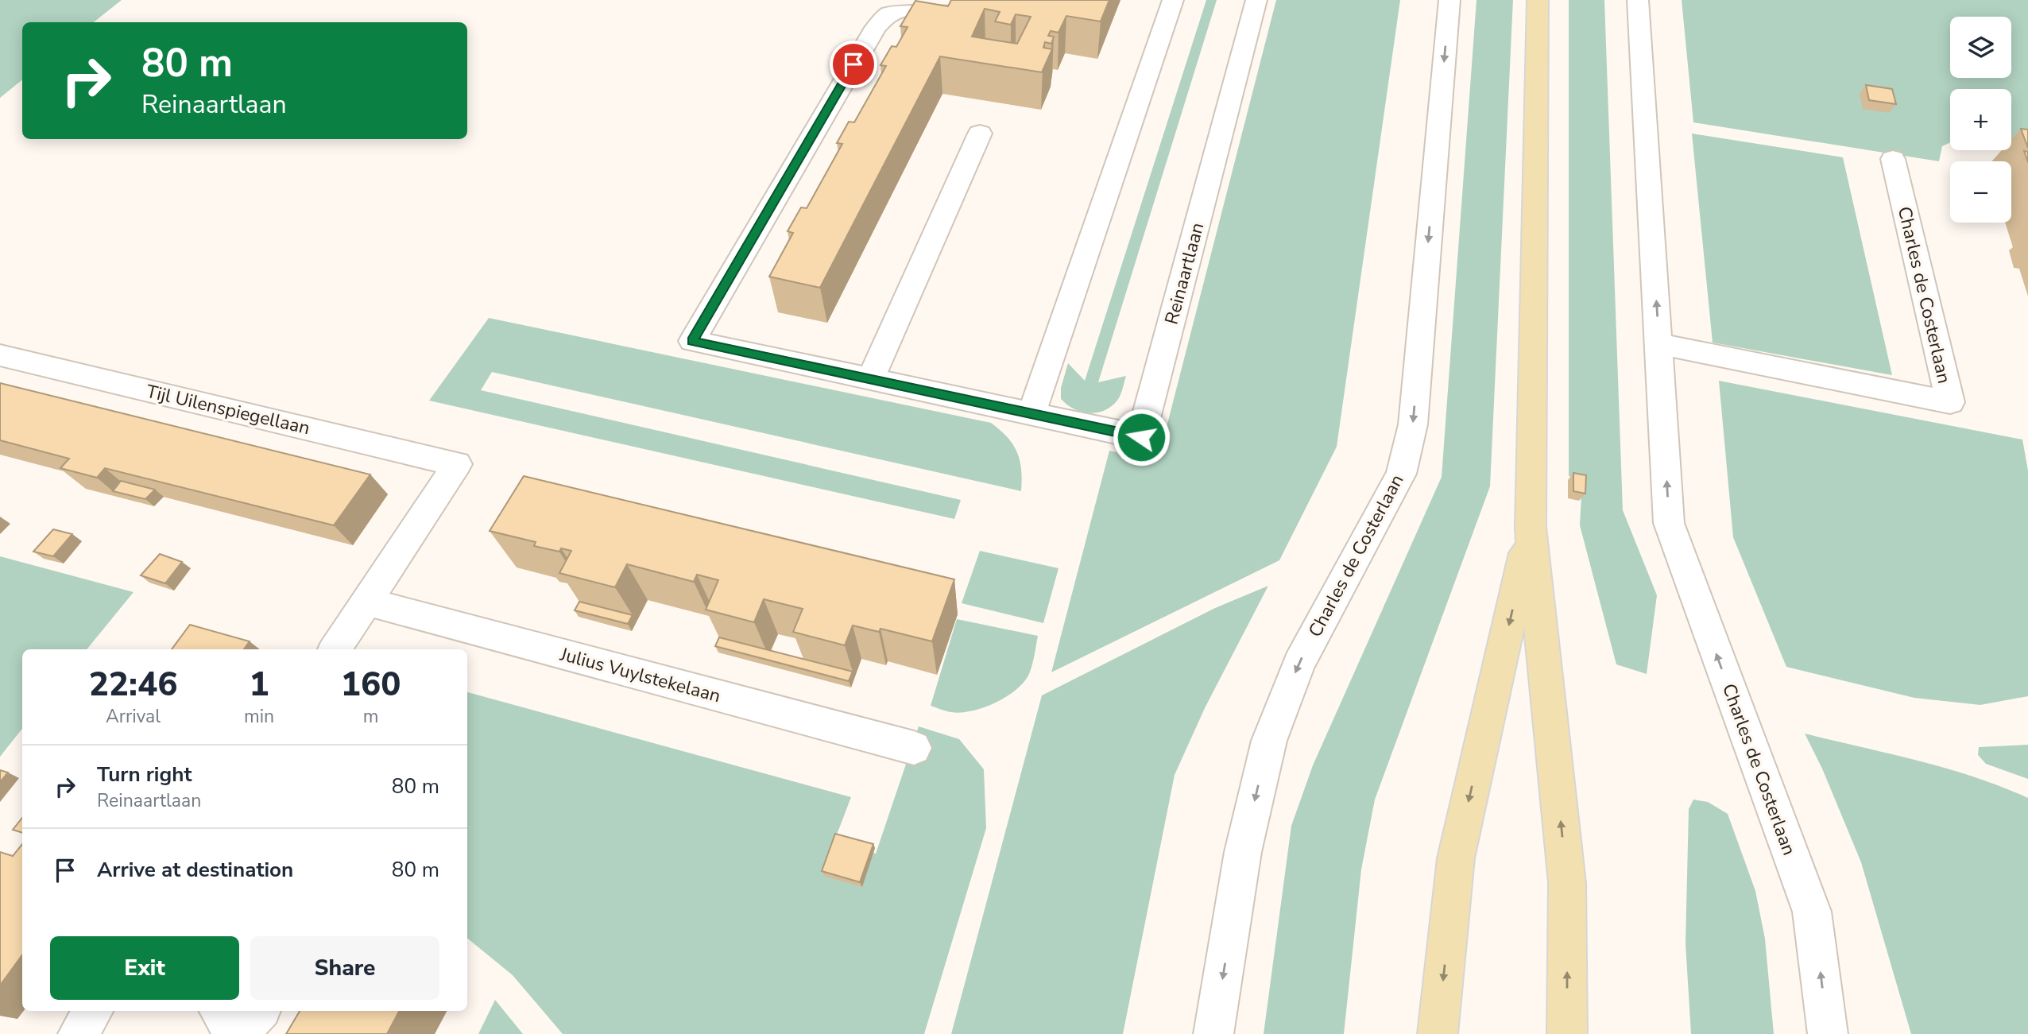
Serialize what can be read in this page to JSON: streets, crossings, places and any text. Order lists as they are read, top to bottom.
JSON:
{
  "streets": {
    "street": [
      "Reinaartlaan",
      "Charles de Costerlaan",
      "Tijl Uilenspiegellaan",
      "Julius Vuylstekelaan"
    ]
  },
  "crossings": [
    ["Tijl Uilenspiegellaan", "Julius Vuylstekelaan"]
  ],
  "page": {
    "map_buttons": ["+", "−"],
    "turn": ["80 m", "Reinaartlaan"],
    "eta": [
      "22:46",
      "Arrival",
      "1",
      "min",
      "160",
      "m"
    ],
    "list": [
      {
        "name": "Turn right",
        "note": "Reinaartlaan",
        "value": "80 m"
      },
      {
        "name": "Arrive at destination",
        "value": "80 m"
      }
    ],
    "buttons": ["Exit", "Share"]
  }
}
